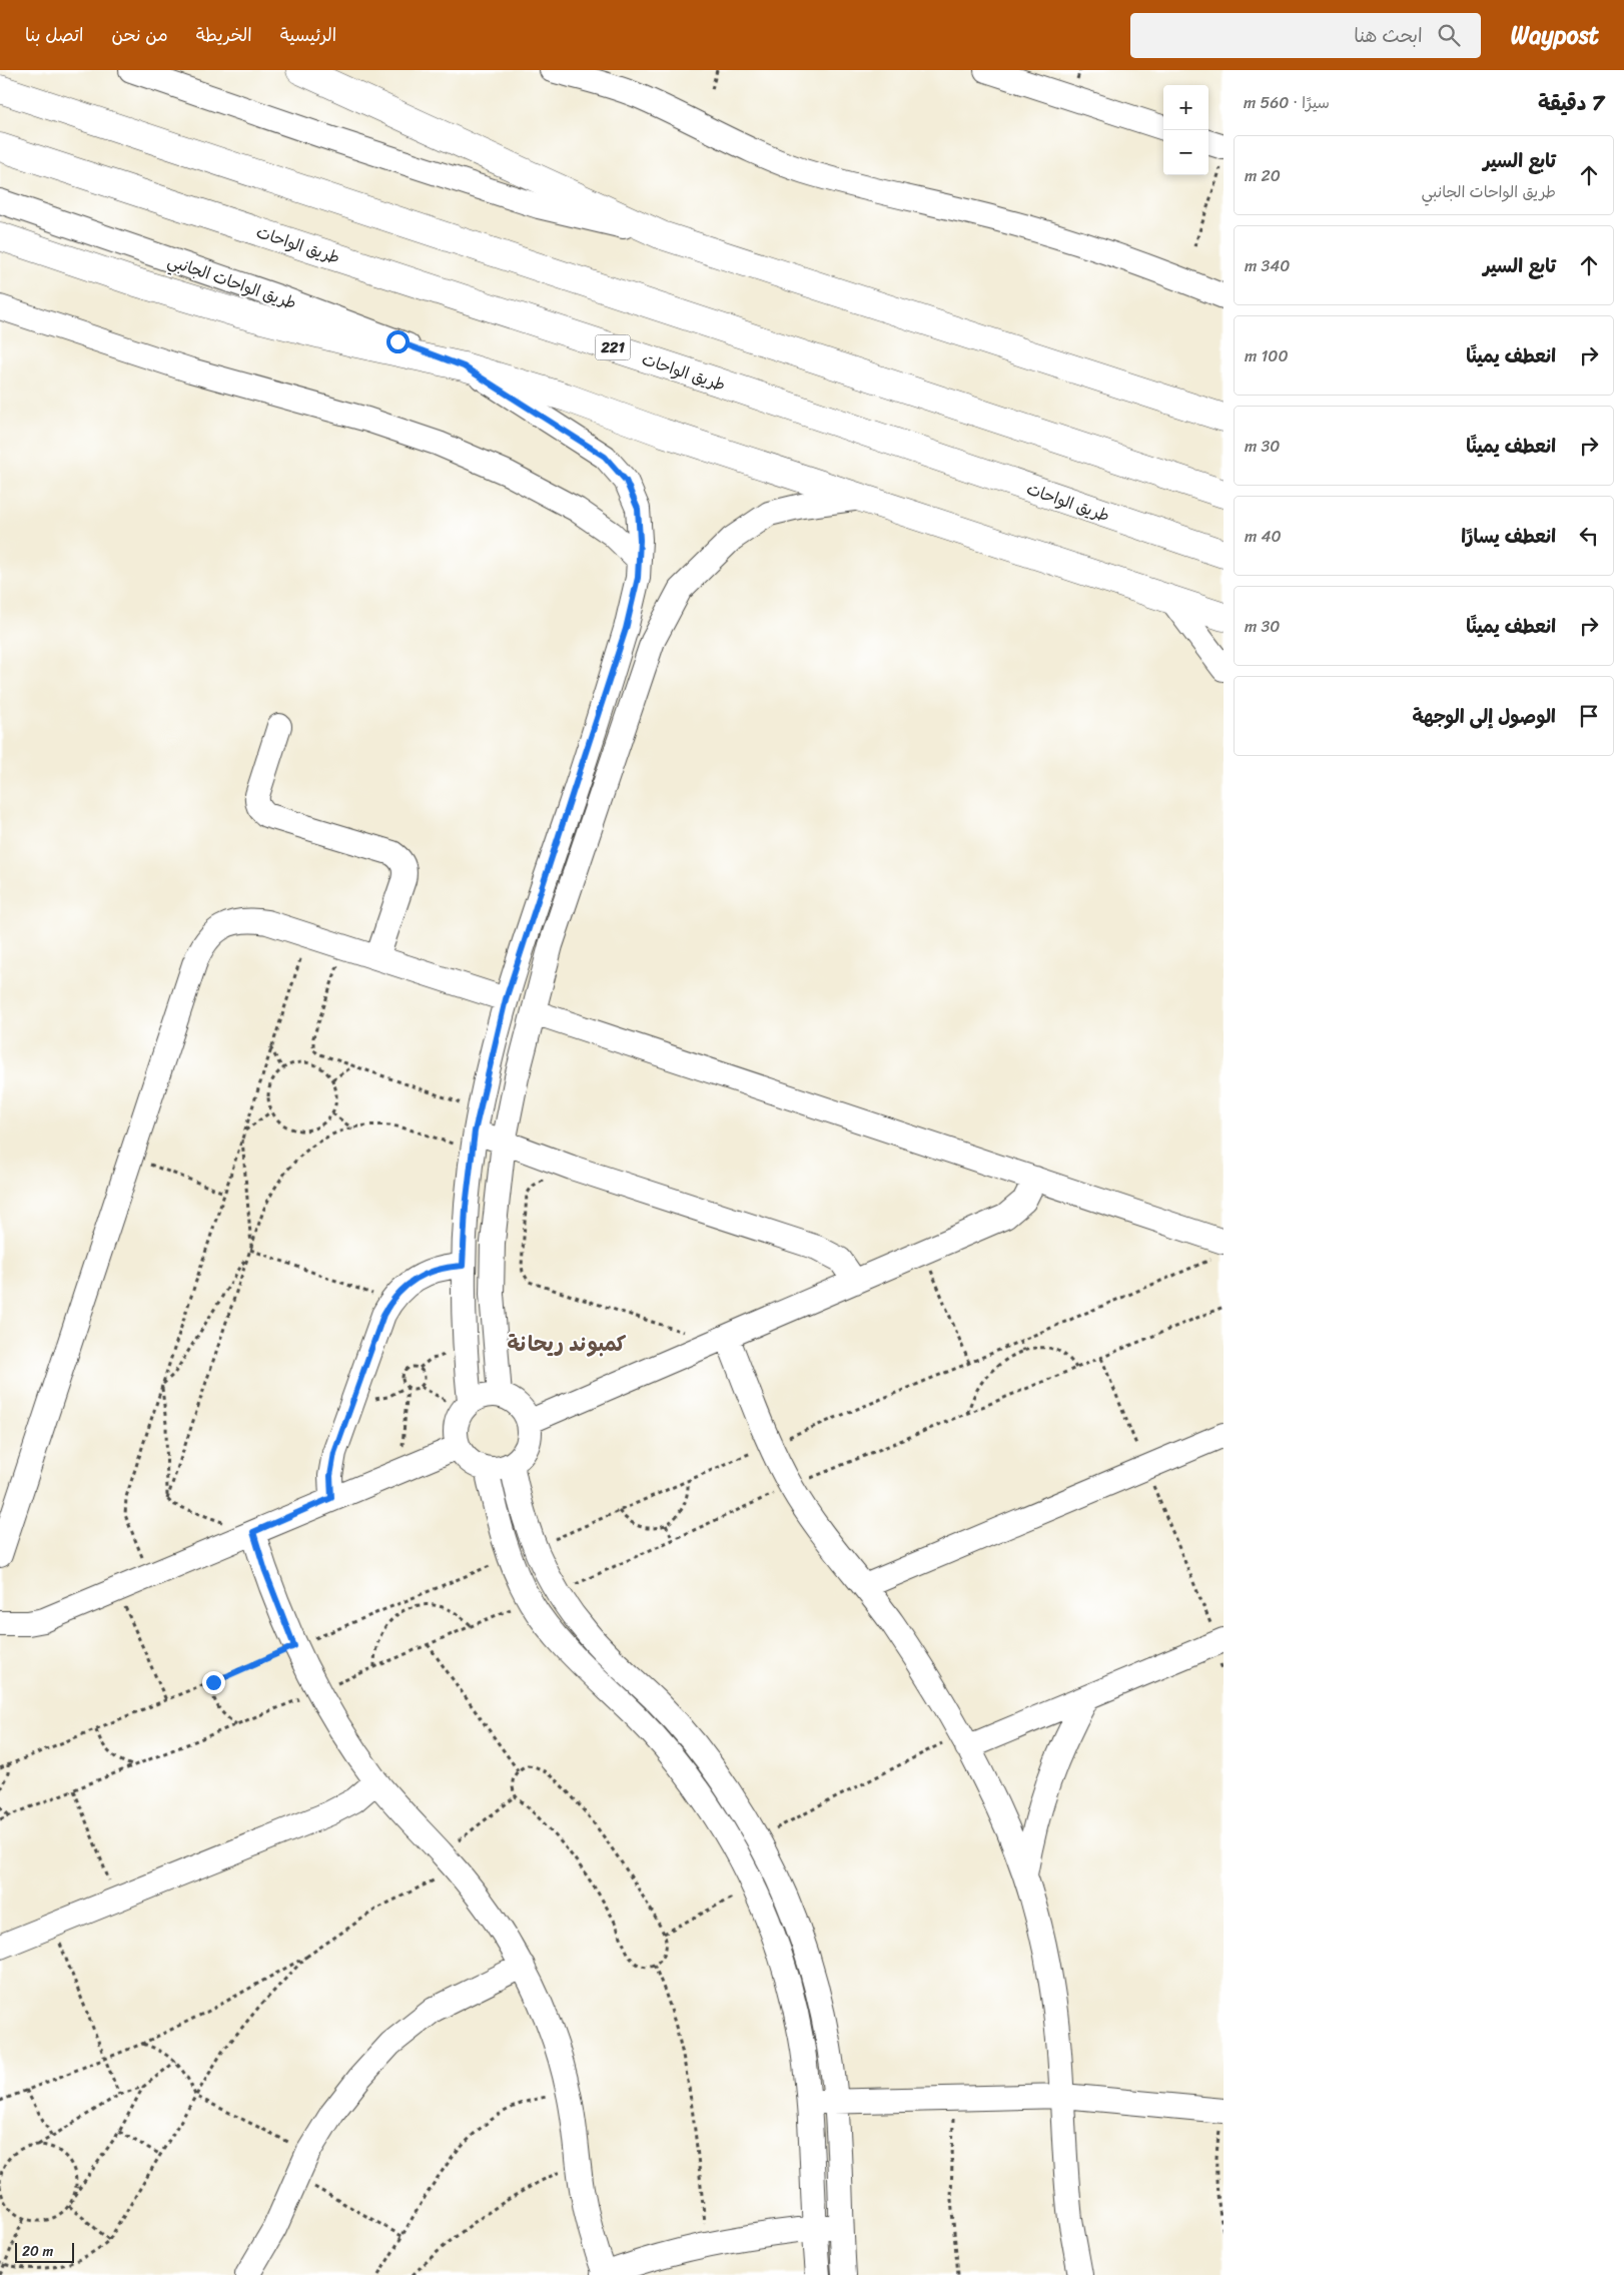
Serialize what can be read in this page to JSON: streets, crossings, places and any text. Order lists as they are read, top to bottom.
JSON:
{
  "streets": {
    "main road": ["طريق الواحات", "221"],
    "street": ["طريق الواحات الجانبي"]
  },
  "districts": ["كمبوند ريحانة"],
  "scale_bar": "20 m",
  "page": {
    "header": "Waypost",
    "search": "ابحث هنا",
    "nav": [
      "الرئيسية",
      "الخريطة",
      "من نحن",
      "اتصل بنا"
    ],
    "heading": ["7 دقيقة", "سيرًا · 560 m"],
    "map_buttons": ["+", "−"],
    "list": [
      ["تابع السير", "طريق الواحات الجانبي", "20 m"],
      ["تابع السير", "340 m"],
      ["انعطف يمينًا", "100 m"],
      ["انعطف يمينًا", "30 m"],
      ["انعطف يسارًا", "40 m"],
      ["انعطف يمينًا", "30 m"],
      "الوصول إلى الوجهة"
    ],
    "scale": "20 m"
  }
}
